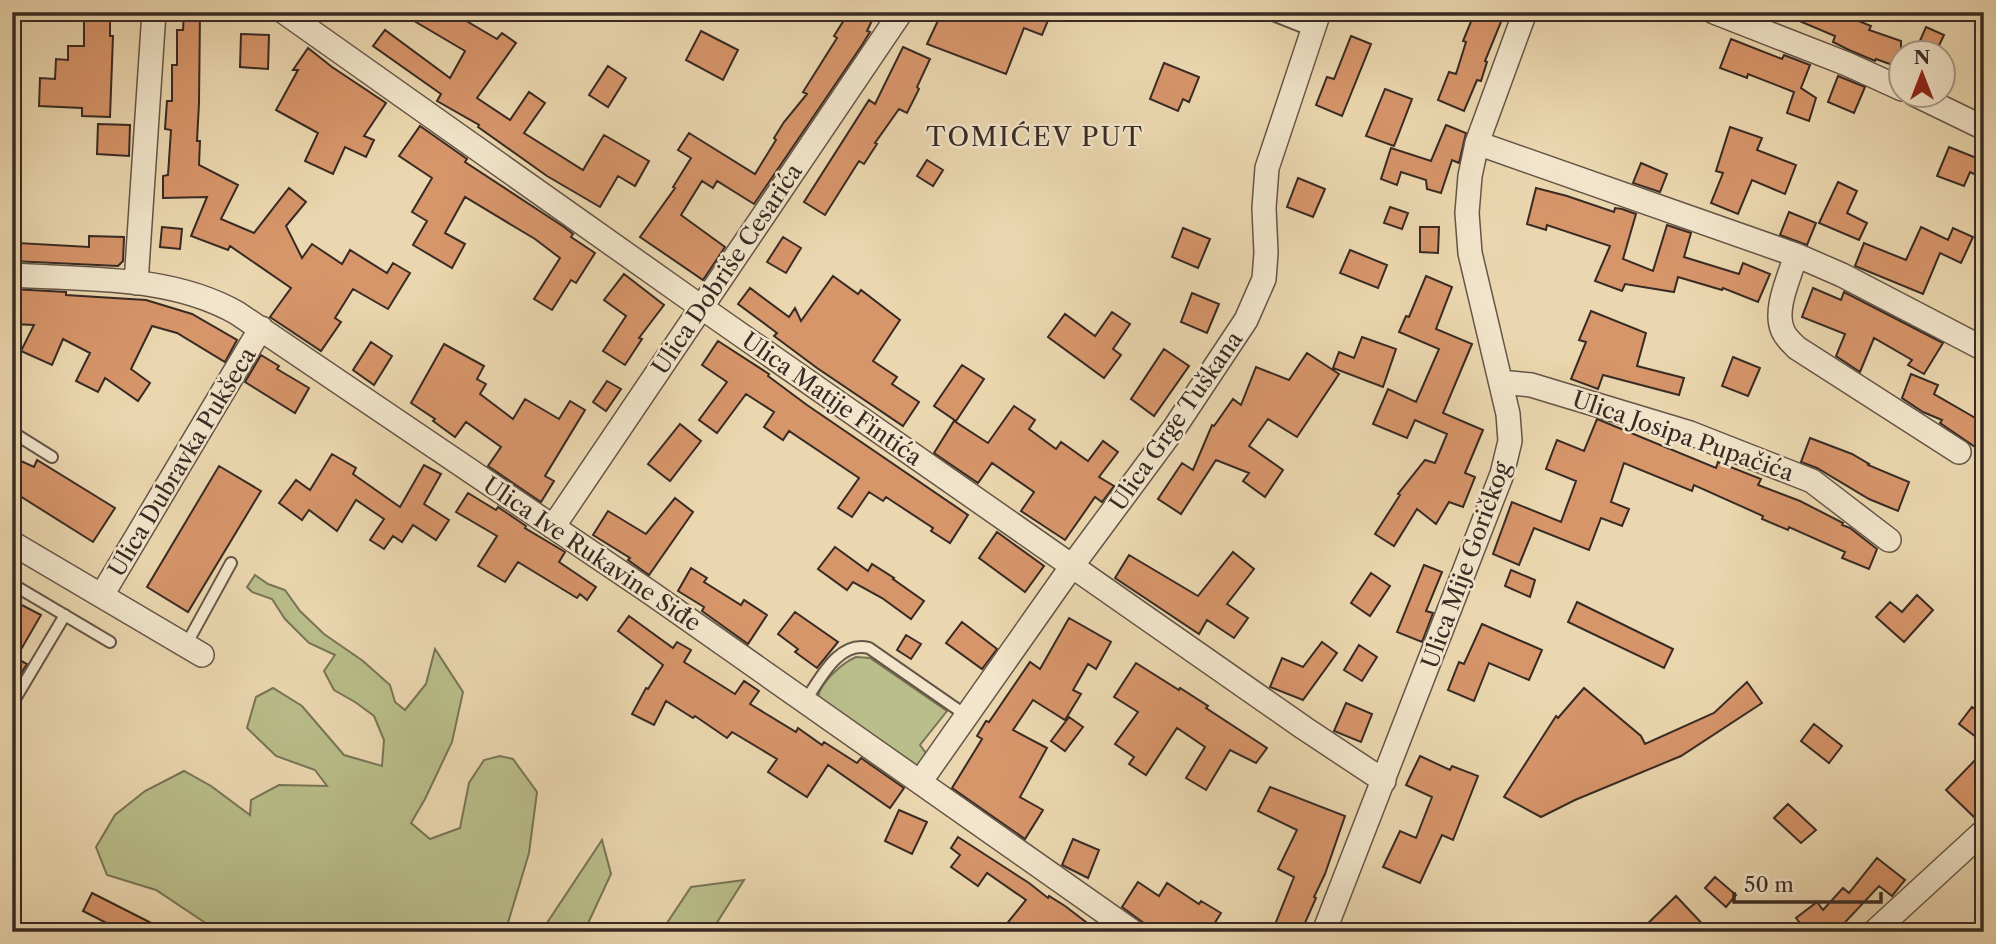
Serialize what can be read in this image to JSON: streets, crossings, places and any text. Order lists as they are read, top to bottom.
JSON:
{
  "streets": {
    "street": [
      "Ulica Dobriše Cesarića",
      "Ulica Matije Fintića",
      "Ulica Grge Tuškana",
      "Ulica Josipa Pupačića",
      "Ulica Dubravka Pukšeca",
      "Ulica Ive Rukavine Siđe",
      "Ulica Mije Goričkog"
    ]
  },
  "crossings": [
    ["Ulica Dobriše Cesarića", "Ulica Matije Fintića"],
    ["Ulica Dobriše Cesarića", "Ulica Ive Rukavine Siđe"],
    ["Ulica Matije Fintića", "Ulica Grge Tuškana"],
    ["Ulica Matije Fintića", "Ulica Mije Goričkog"],
    ["Ulica Grge Tuškana", "Ulica Ive Rukavine Siđe"],
    ["Ulica Josipa Pupačića", "Ulica Mije Goričkog"],
    ["Ulica Dubravka Pukšeca", "Ulica Ive Rukavine Siđe"]
  ],
  "districts": ["TOMIĆEV PUT"],
  "scale_bar": "50 m",
  "north": "top"
}
